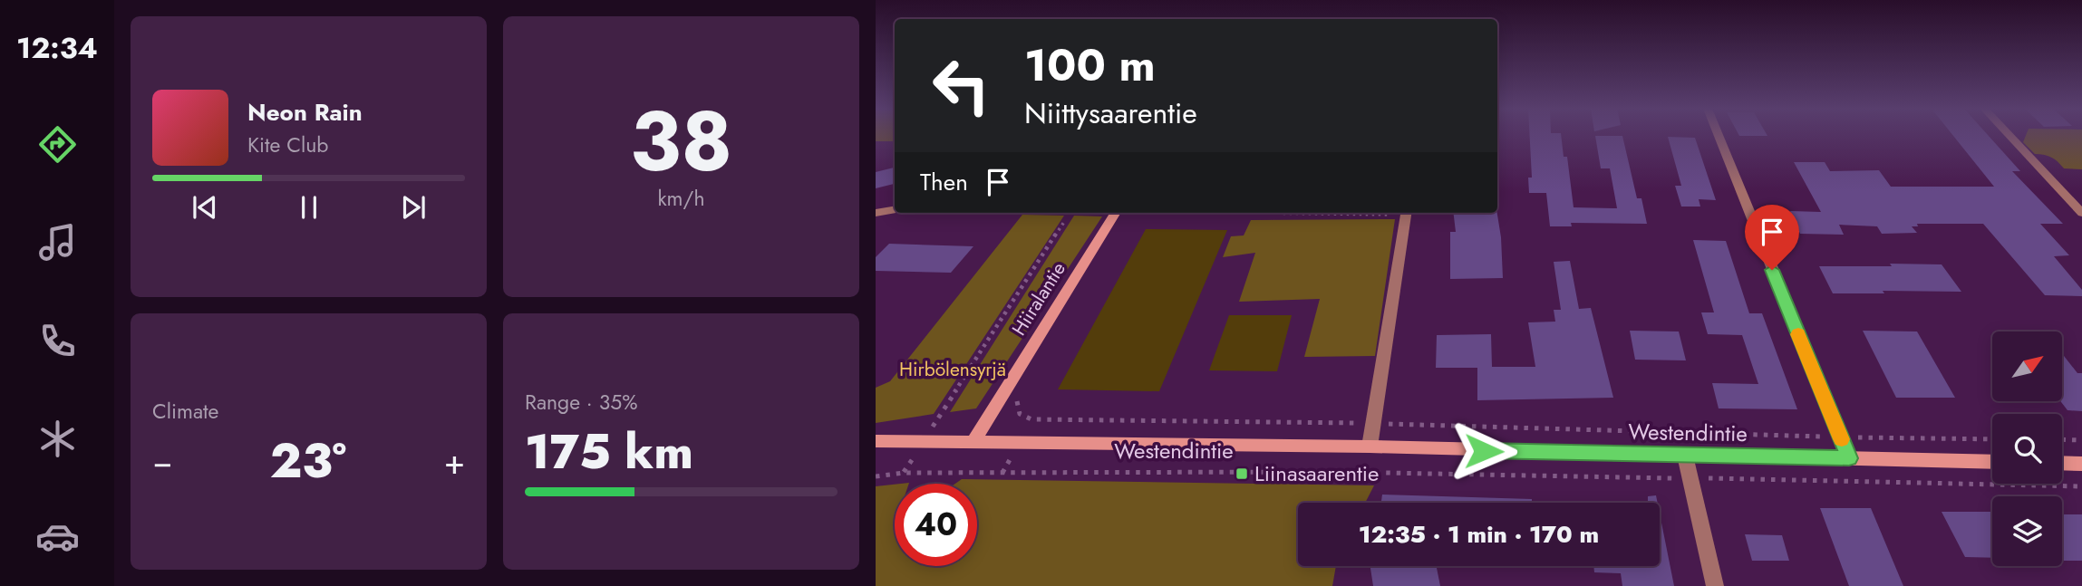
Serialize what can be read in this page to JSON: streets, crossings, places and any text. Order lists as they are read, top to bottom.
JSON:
{
  "streets": {
    "street": ["Hiiralantie", "Westendintie"]
  },
  "crossings": [
    ["Hiiralantie", "Westendintie"]
  ],
  "parks": ["Hirbölensyrjä"],
  "places": {
    "transit": ["Liinasaarentie"]
  },
  "north": "top right",
  "page": {
    "tabs": "12:34",
    "tile": [
      ["38", "km/h"],
      "Climate",
      ["Range · 35%", "175 km"]
    ],
    "turn": ["100 m", "Niittysaarentie"],
    "song": ["Neon Rain", "Kite Club"],
    "then": "Then",
    "heat": ["−", "23°", "+"],
    "limit": "40",
    "trip": "12:35 · 1 min · 170 m"
  }
}
